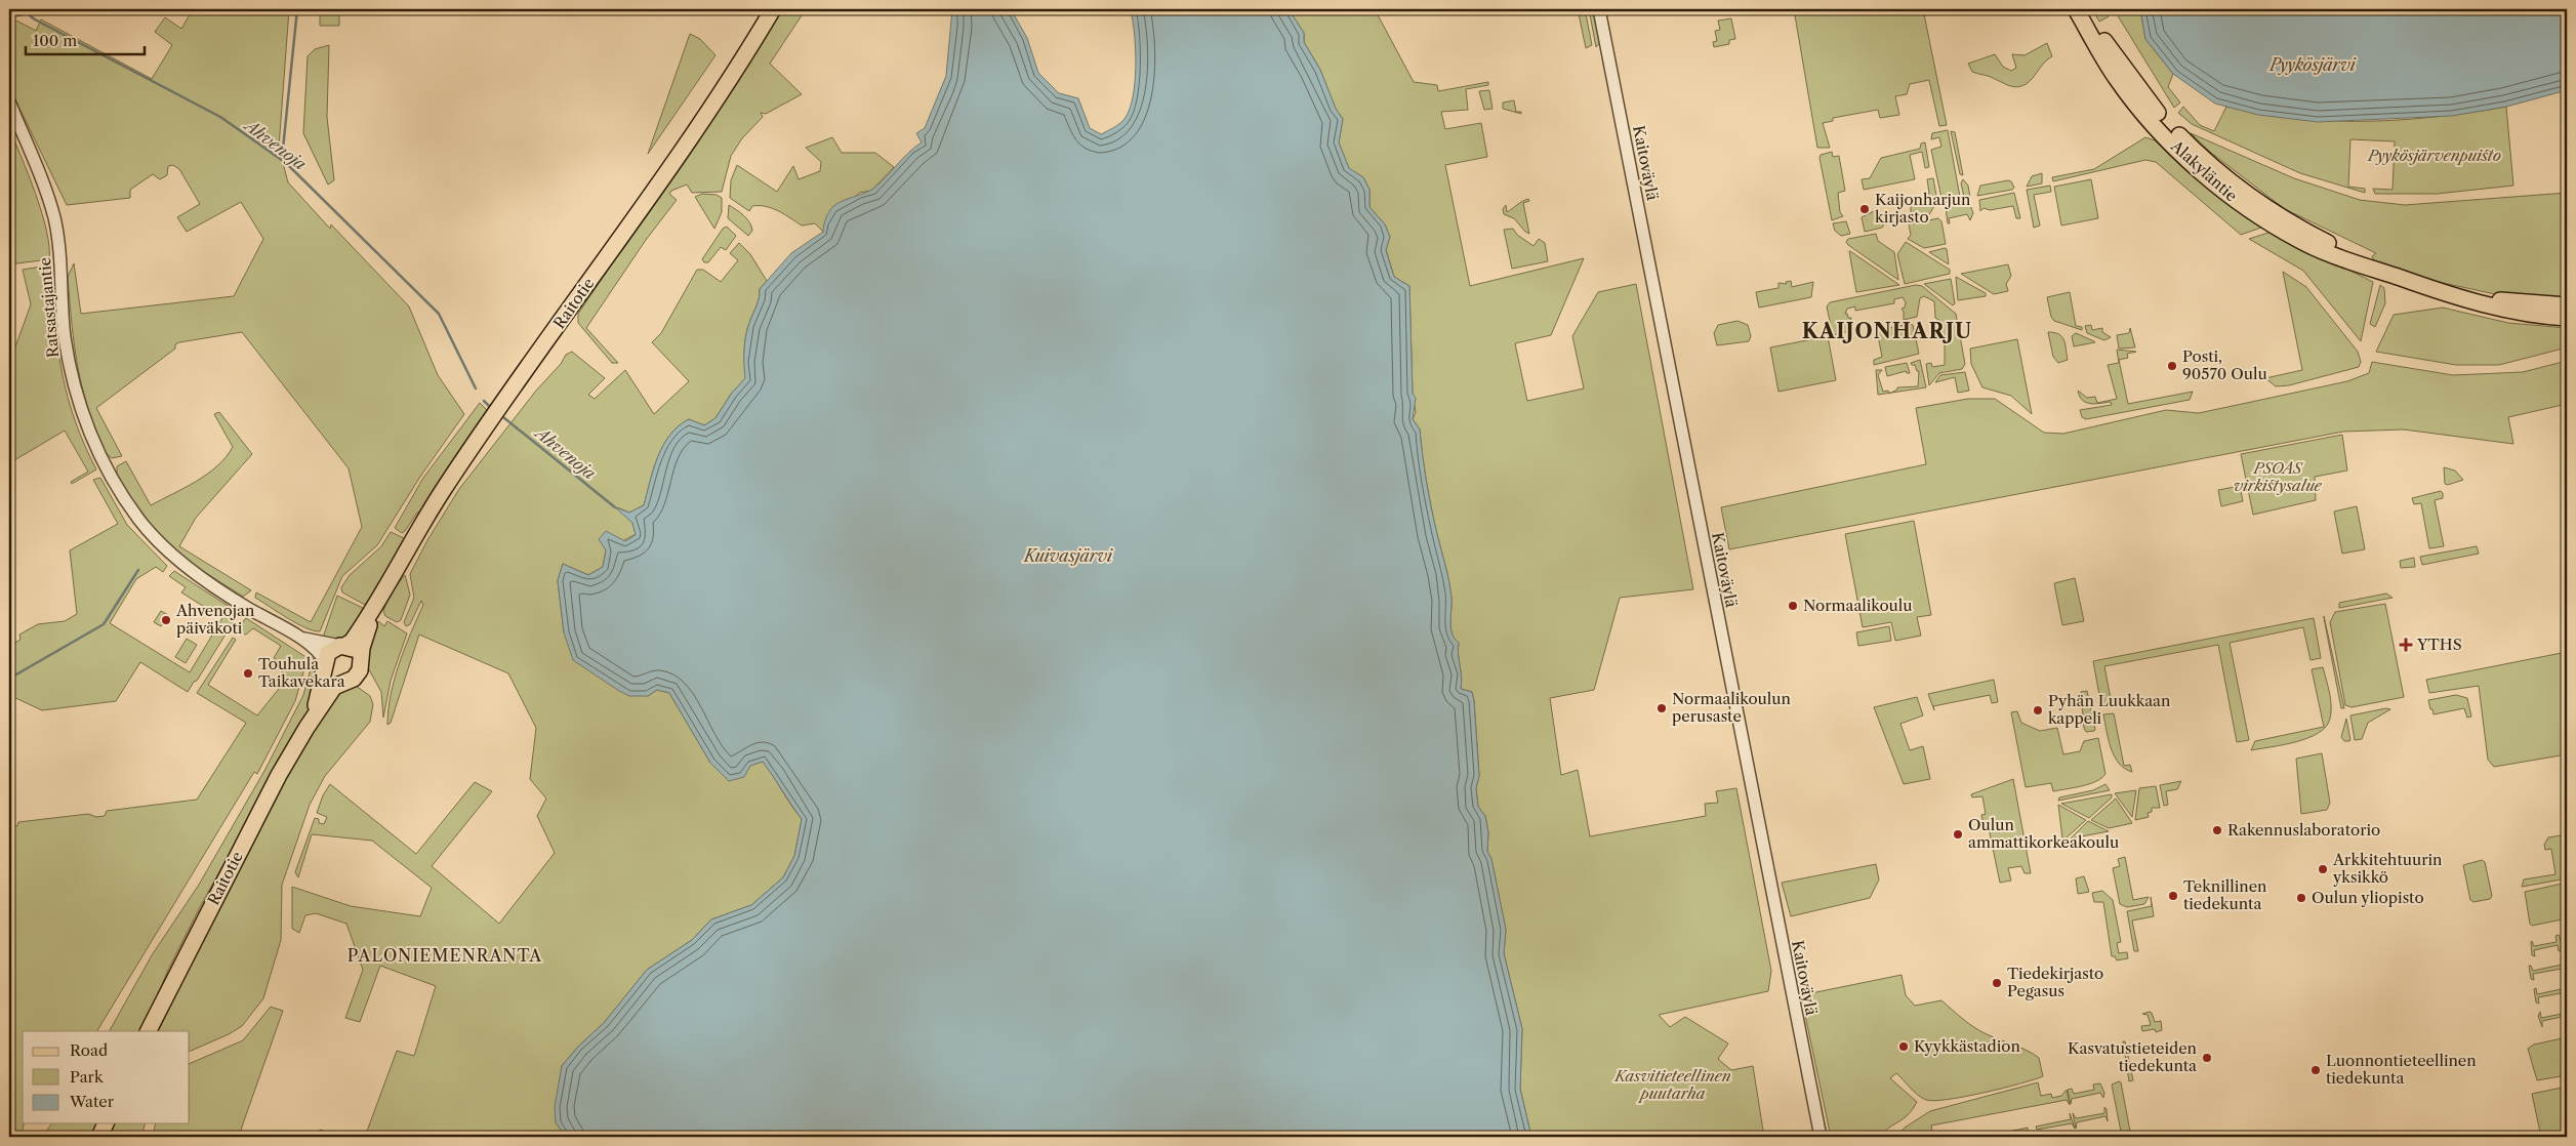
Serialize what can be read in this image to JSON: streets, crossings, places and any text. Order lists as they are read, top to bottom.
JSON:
{
  "streets": {
    "main road": ["Alakyläntie", "Raitotie"],
    "street": ["Kaitoväylä", "Ratsastajantie"]
  },
  "crossings": [
    ["Raitotie", "Ratsastajantie"]
  ],
  "districts": ["KAIJONHARJU", "PALONIEMENRANTA"],
  "water": ["Pyykösjärvi", "Ahvenoja", "Kuivasjärvi"],
  "parks": ["Pyykösjärvenpuisto", "PSOAS virkistysalue", "Kasvitieteellinen puutarha"],
  "places": {
    "other": [
      "Kaijonharjun kirjasto",
      "Posti, 90570 Oulu",
      "Normaalikoulu",
      "Ahvenojan päiväkoti",
      "Touhula Taikavekara",
      "Normaalikoulun perusaste",
      "Pyhän Luukkaan kappeli",
      "Rakennuslaboratorio",
      "Oulun ammattikorkeakoulu",
      "Arkkitehtuurin yksikkö",
      "Teknillinen tiedekunta",
      "Oulun yliopisto",
      "Tiedekirjasto Pegasus",
      "Kyykkästadion",
      "Kasvatustieteiden tiedekunta",
      "Luonnontieteellinen tiedekunta"
    ],
    "health": ["YTHS"]
  },
  "legend": ["Road", "Park", "Water"],
  "scale_bar": "100 m"
}
